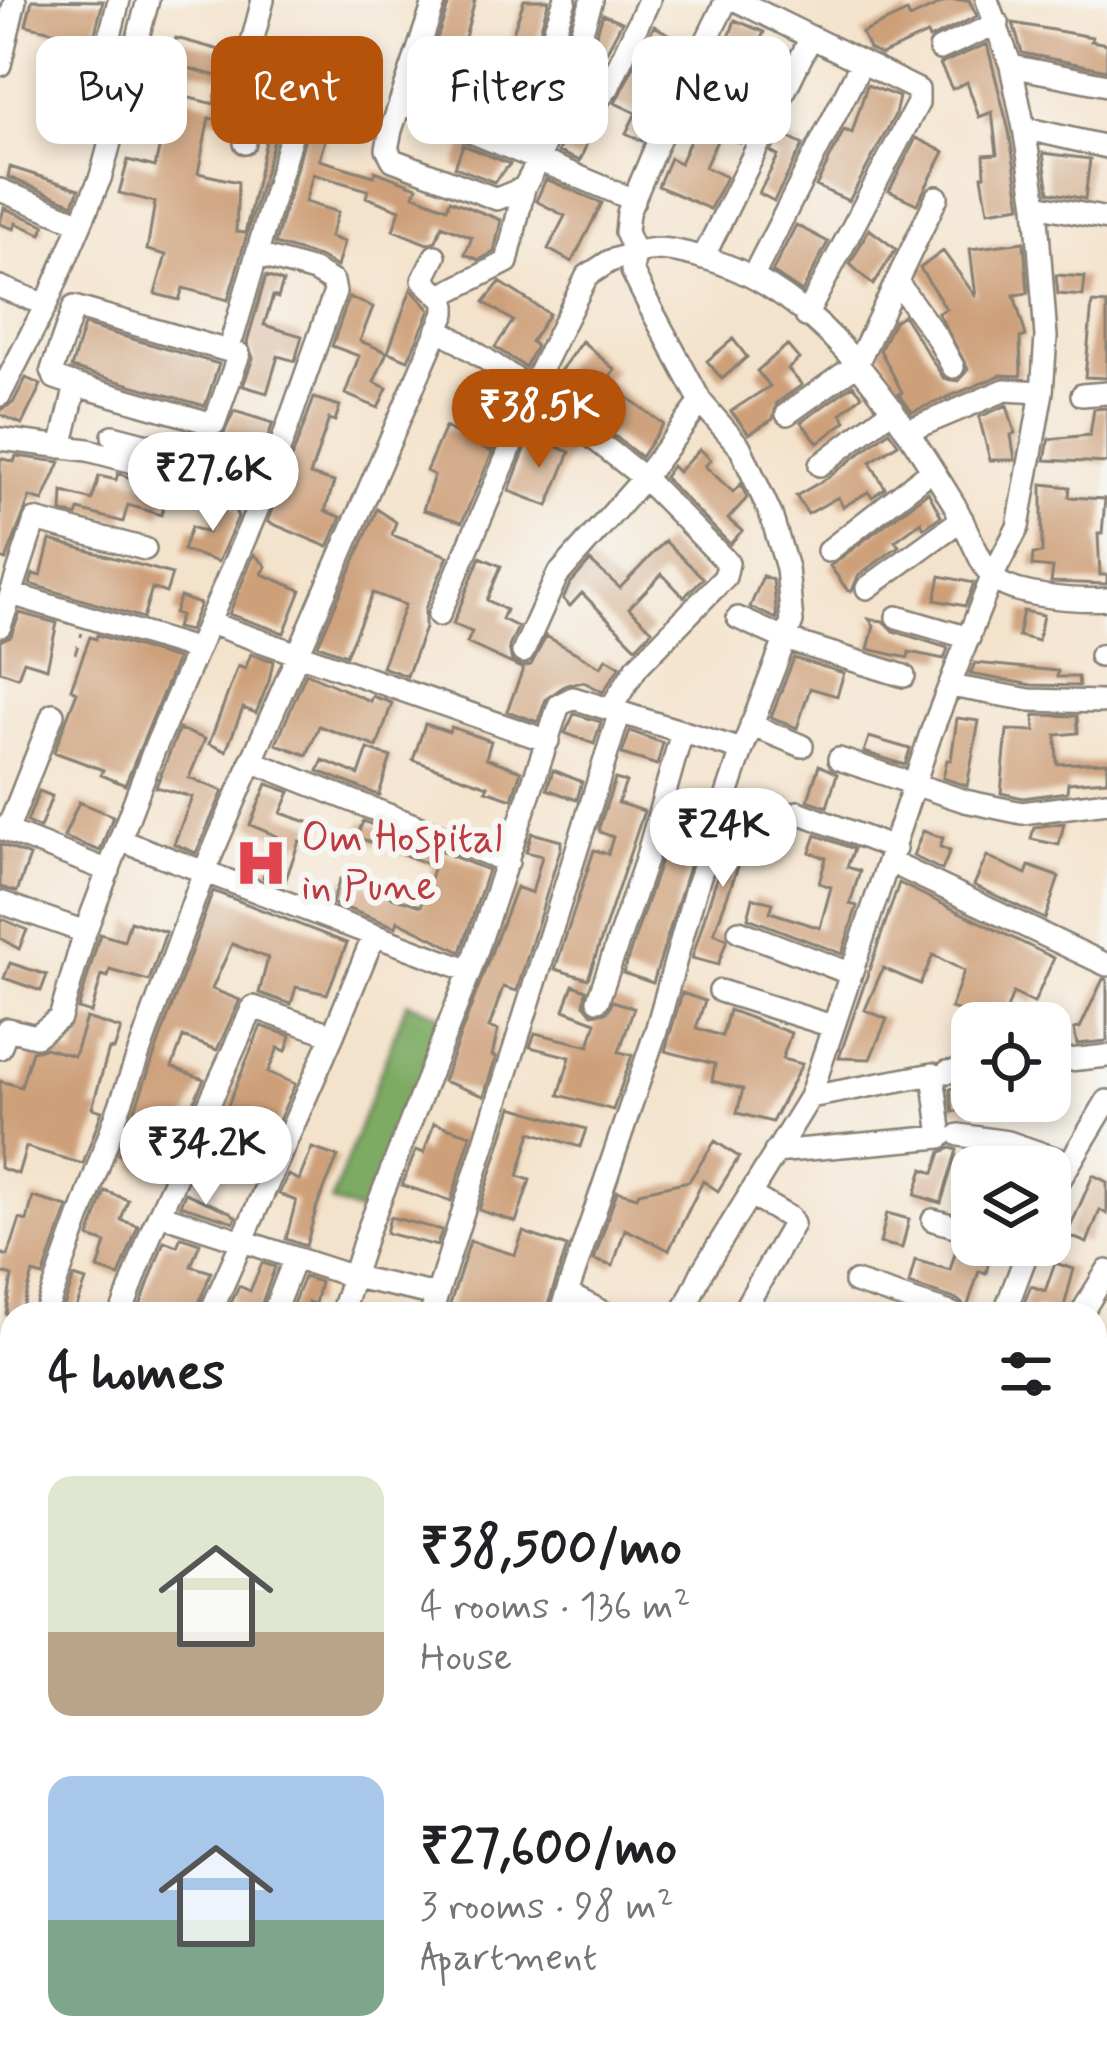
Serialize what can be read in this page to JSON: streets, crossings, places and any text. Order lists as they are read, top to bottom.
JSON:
{
  "places": {
    "hospital": ["Om Hospital in Pune"]
  },
  "page": {
    "chip": [
      "Buy",
      "Rent",
      "Filters",
      "New"
    ],
    "price": [
      "₹38.5K",
      "₹27.6K",
      "₹24K",
      "₹34.2K"
    ],
    "heading": "4 homes",
    "list": [
      {
        "name": "₹38,500/mo",
        "note": "4 rooms · 136 m² · House"
      },
      {
        "name": "₹27,600/mo",
        "note": "3 rooms · 98 m² · Apartment"
      }
    ]
  }
}
